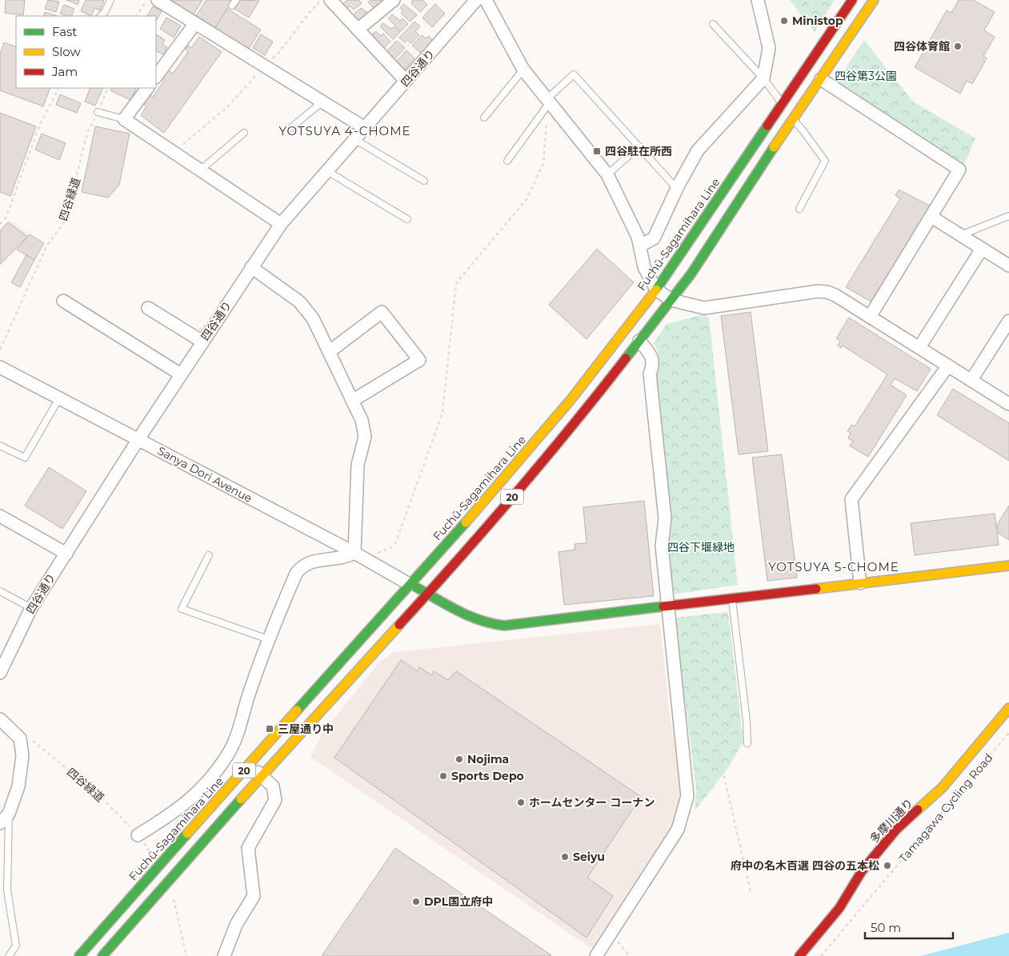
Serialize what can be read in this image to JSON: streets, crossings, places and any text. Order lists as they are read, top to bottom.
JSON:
{
  "streets": {
    "main road": ["Fuchū-Sagamihara Line", "20", "多摩川通り"],
    "street": ["四谷通り", "Sanya Dori Avenue"],
    "path": ["四谷緑道", "Tamagawa Cycling Road"]
  },
  "crossings": [
    ["四谷通り", "Sanya Dori Avenue"],
    ["四谷緑道", "Fuchū-Sagamihara Line"],
    ["Fuchū-Sagamihara Line", "Sanya Dori Avenue"]
  ],
  "districts": ["YOTSUYA 4-CHOME", "YOTSUYA 5-CHOME"],
  "parks": ["四谷第3公園", "四谷下堰緑地"],
  "places": {
    "other": [
      "Ministop",
      "四谷体育館",
      "Nojima",
      "Sports Depo",
      "ホームセンター コーナン",
      "Seiyu",
      "府中の名木百選 四谷の五本松",
      "DPL国立府中"
    ],
    "transit": ["四谷駐在所西", "三屋通り中"]
  },
  "legend": ["Fast", "Slow", "Jam"],
  "scale_bar": "50 m"
}
